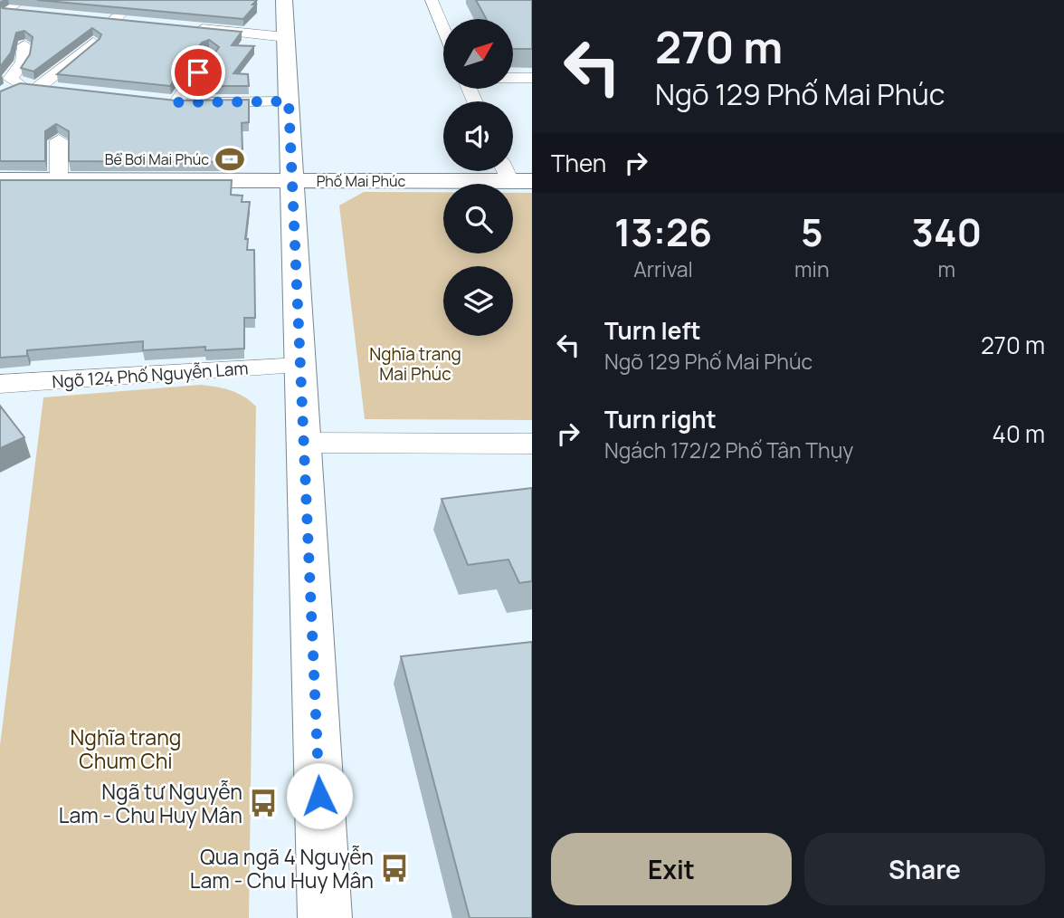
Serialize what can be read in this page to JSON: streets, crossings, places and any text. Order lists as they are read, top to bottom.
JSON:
{
  "streets": {
    "street": ["Phố Mai Phúc", "Ngõ 124 Phố Nguyễn Lam"]
  },
  "parks": ["Nghĩa trang Mai Phúc", "Nghĩa trang Chum Chi"],
  "places": {
    "sports": ["Bể Bơi Mai Phúc"],
    "bus stop": ["Ngã tư Nguyễn Lam - Chu Huy Mân", "Qua ngã 4 Nguyễn Lam - Chu Huy Mân"]
  },
  "north": "top right",
  "page": {
    "turn": ["270 m", "Ngõ 129 Phố Mai Phúc"],
    "then": "Then",
    "eta": [
      "13:26",
      "Arrival",
      "5",
      "min",
      "340",
      "m"
    ],
    "list": [
      {
        "name": "Turn left",
        "note": "Ngõ 129 Phố Mai Phúc",
        "value": "270 m"
      },
      {
        "name": "Turn right",
        "note": "Ngách 172/2 Phố Tân Thụy",
        "value": "40 m"
      }
    ],
    "buttons": ["Exit", "Share"]
  }
}
